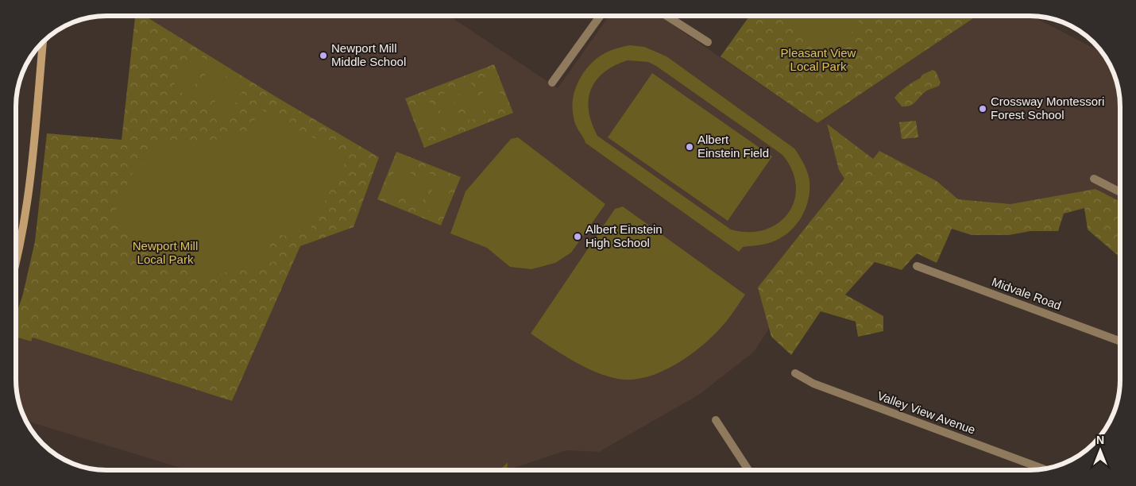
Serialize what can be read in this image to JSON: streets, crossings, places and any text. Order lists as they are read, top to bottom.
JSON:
{
  "streets": {
    "street": ["Midvale Road", "Valley View Avenue"]
  },
  "parks": ["Pleasant View Local Park", "Newport Mill Local Park"],
  "places": [
    "Newport Mill Middle School",
    "Crossway Montessori Forest School",
    "Albert Einstein Field",
    "Albert Einstein High School"
  ],
  "north": "top"
}
